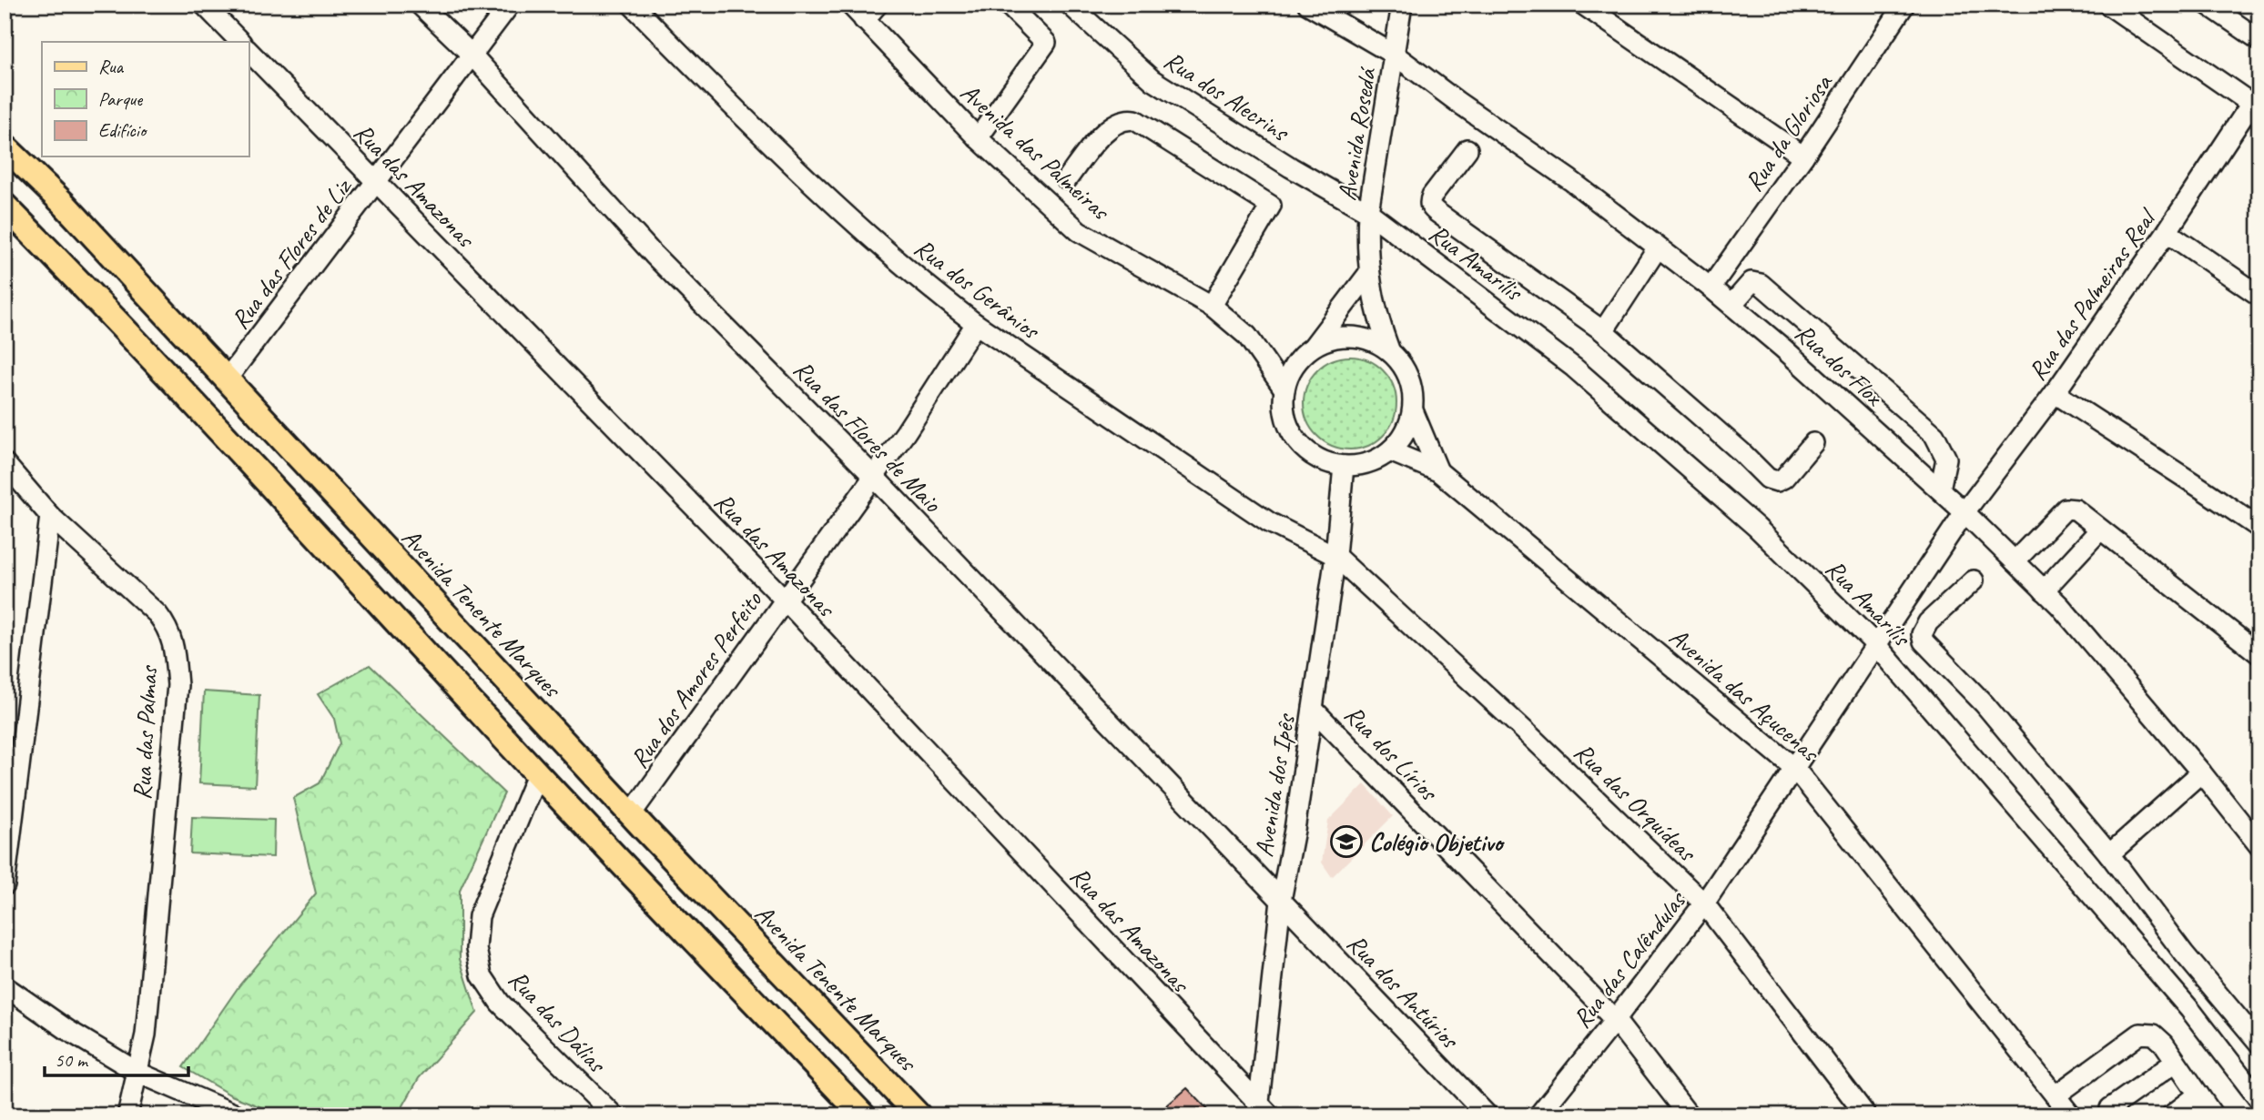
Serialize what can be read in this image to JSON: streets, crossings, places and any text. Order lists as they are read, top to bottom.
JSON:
{
  "streets": {
    "main road": ["Avenida Tenente Marques"],
    "street": [
      "Rua dos Alecrins",
      "Rua da Gloriosa",
      "Avenida Rosedá",
      "Avenida das Palmeiras",
      "Rua das Amazonas",
      "Rua das Flores de Liz",
      "Rua Amarílis",
      "Rua dos Gerânios",
      "Rua das Palmeiras Real",
      "Rua dos Flox",
      "Rua das Flores de Maio",
      "Rua dos Amores Perfeito",
      "Avenida das Açucenas",
      "Rua das Palmas",
      "Rua dos Lírios",
      "Avenida dos Ipês",
      "Rua das Orquídeas",
      "Rua das Calêndulas",
      "Rua dos Antúrios",
      "Rua das Dálias"
    ]
  },
  "crossings": [
    ["Rua dos Alecrins", "Avenida Rosedá"],
    ["Rua dos Alecrins", "Rua Amarílis"],
    ["Rua da Gloriosa", "Rua dos Flox"],
    ["Avenida Rosedá", "Avenida das Palmeiras"],
    ["Avenida Rosedá", "Rua Amarílis"],
    ["Avenida Rosedá", "Rua dos Flox"],
    ["Avenida Rosedá", "Avenida das Açucenas"],
    ["Avenida Rosedá", "Avenida dos Ipês"],
    ["Avenida das Palmeiras", "Avenida das Açucenas"],
    ["Avenida das Palmeiras", "Avenida dos Ipês"],
    ["Rua das Amazonas", "Rua das Flores de Liz"],
    ["Rua das Amazonas", "Rua dos Amores Perfeito"],
    ["Rua das Amazonas", "Avenida dos Ipês"],
    ["Rua das Flores de Liz", "Rua das Flores de Maio"],
    ["Rua das Flores de Liz", "Avenida Tenente Marques"],
    ["Rua Amarílis", "Rua das Calêndulas"],
    ["Rua dos Gerânios", "Rua dos Amores Perfeito"],
    ["Rua dos Gerânios", "Avenida dos Ipês"],
    ["Rua dos Gerânios", "Rua das Orquídeas"],
    ["Rua das Palmeiras Real", "Rua dos Flox"],
    ["Rua das Palmeiras Real", "Rua das Calêndulas"],
    ["Rua dos Flox", "Rua das Calêndulas"],
    ["Rua das Flores de Maio", "Rua dos Amores Perfeito"],
    ["Rua das Flores de Maio", "Avenida dos Ipês"],
    ["Rua das Flores de Maio", "Rua dos Antúrios"],
    ["Avenida Tenente Marques", "Rua dos Amores Perfeito"],
    ["Avenida das Açucenas", "Avenida dos Ipês"],
    ["Avenida das Açucenas", "Rua das Calêndulas"],
    ["Rua dos Lírios", "Avenida dos Ipês"],
    ["Rua dos Lírios", "Rua das Calêndulas"],
    ["Avenida dos Ipês", "Rua das Orquídeas"],
    ["Avenida dos Ipês", "Rua dos Antúrios"],
    ["Rua das Orquídeas", "Rua das Calêndulas"]
  ],
  "places": {
    "school or university": ["Colégio Objetivo"]
  },
  "legend": ["Rua", "Parque", "Edifício"],
  "scale_bar": "50 m"
}
